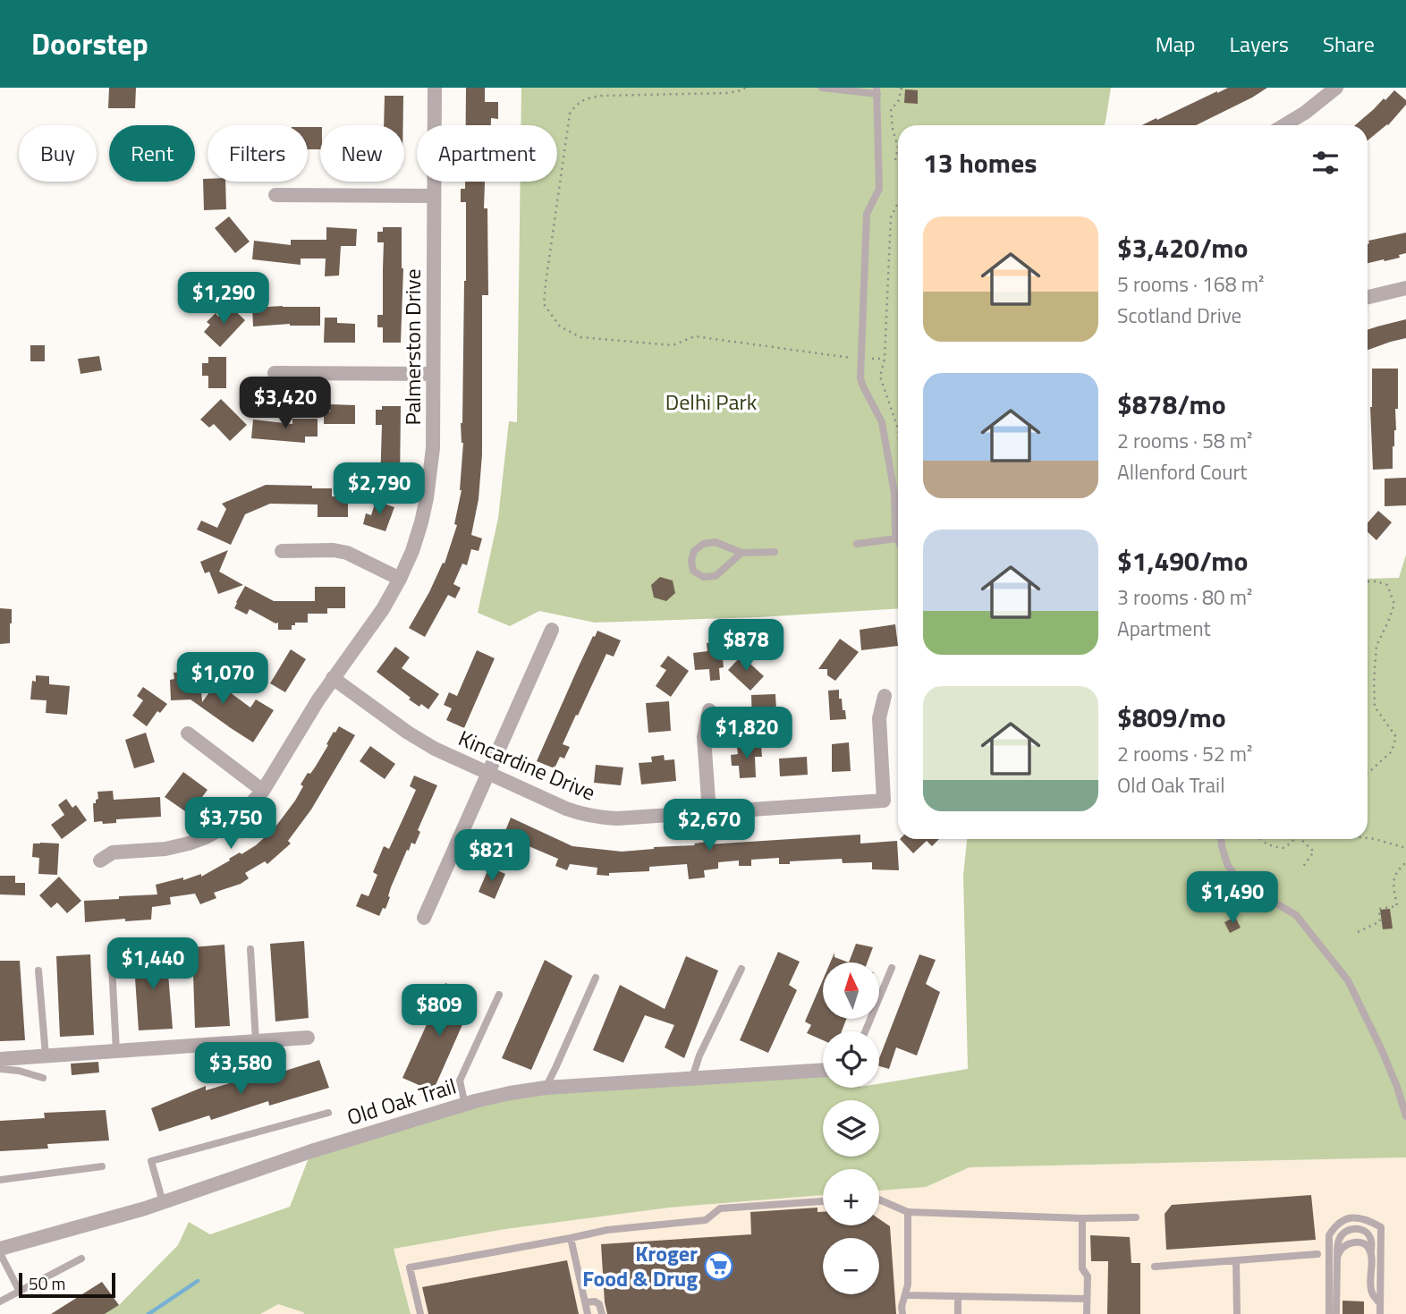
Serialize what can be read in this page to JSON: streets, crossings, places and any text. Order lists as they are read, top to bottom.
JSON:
{
  "streets": {
    "street": ["Palmerston Drive", "Kincardine Drive", "Old Oak Trail"]
  },
  "crossings": [
    ["Palmerston Drive", "Kincardine Drive"]
  ],
  "parks": ["Delhi Park"],
  "places": {
    "supermarket": ["Kroger Food & Drug"]
  },
  "scale_bar": "50 m",
  "north": "top",
  "page": {
    "header": "Doorstep",
    "nav": ["Map", "Layers", "Share"],
    "chip": [
      "Buy",
      "Rent",
      "Filters",
      "New",
      "Apartment"
    ],
    "heading": "13 homes",
    "list": [
      {
        "name": "$3,420/mo",
        "note": "5 rooms · 168 m² · Scotland Drive"
      },
      {
        "name": "$878/mo",
        "note": "2 rooms · 58 m² · Allenford Court"
      },
      {
        "name": "$1,490/mo",
        "note": "3 rooms · 80 m² · Apartment"
      },
      {
        "name": "$809/mo",
        "note": "2 rooms · 52 m² · Old Oak Trail"
      }
    ],
    "price": [
      "$1,290",
      "$3,420",
      "$2,790",
      "$878",
      "$1,070",
      "$1,820",
      "$3,750",
      "$2,670",
      "$821",
      "$1,490",
      "$1,440",
      "$809",
      "$3,580"
    ],
    "map_buttons": ["+", "−"],
    "scale": "50 m"
  }
}
